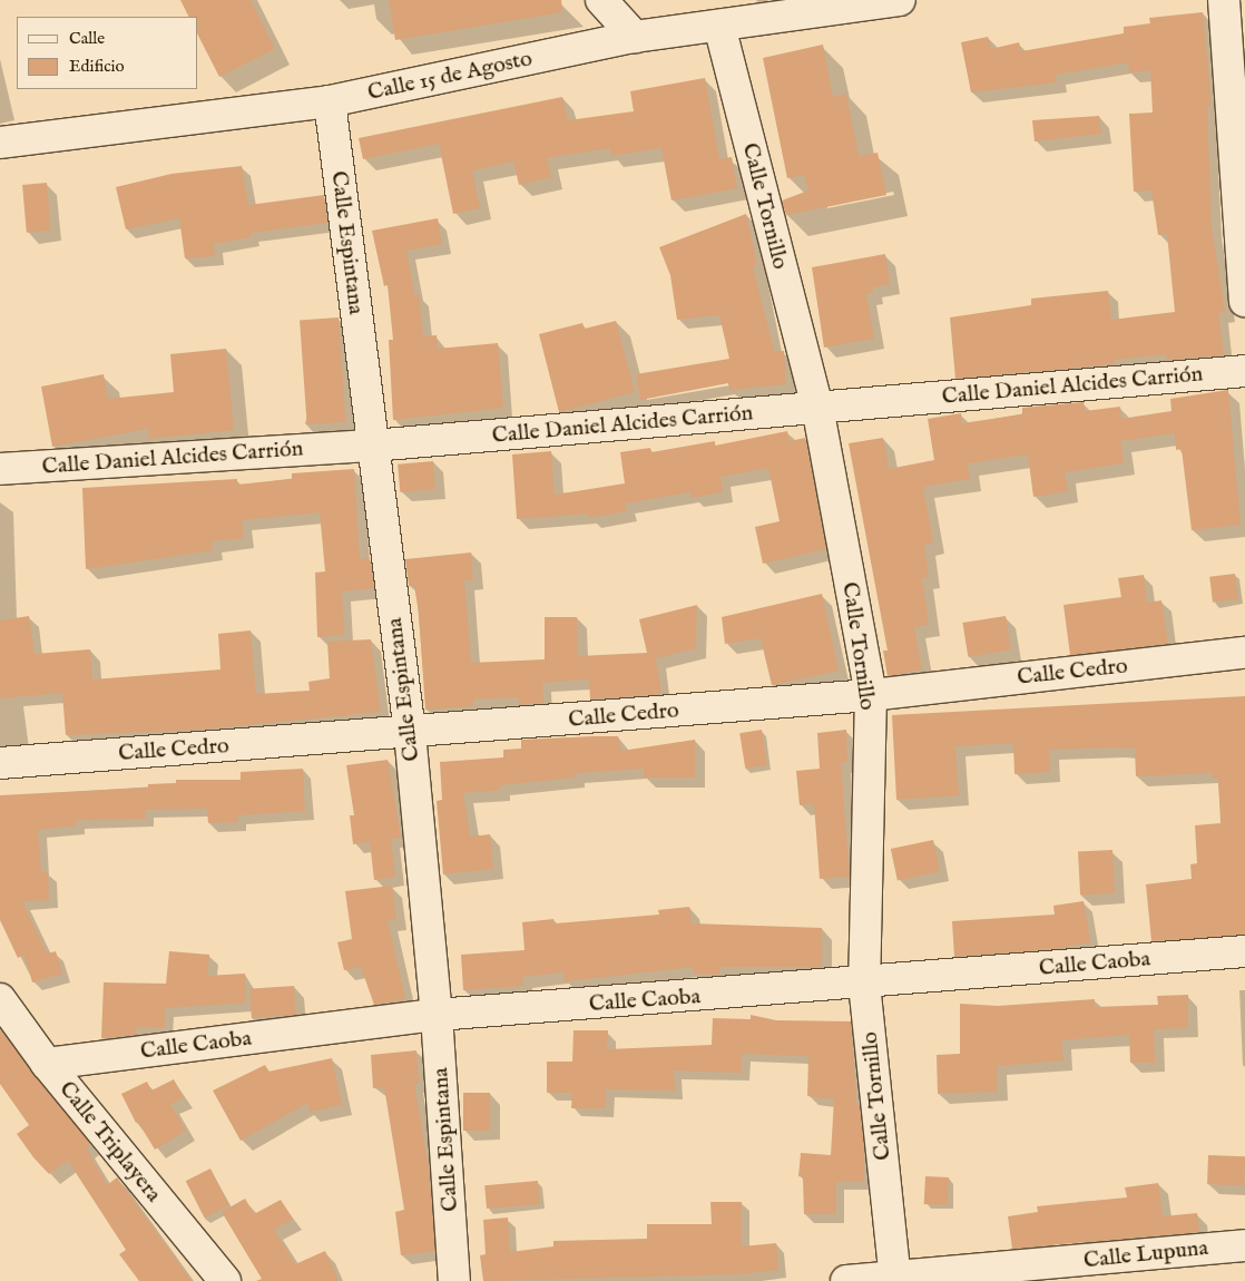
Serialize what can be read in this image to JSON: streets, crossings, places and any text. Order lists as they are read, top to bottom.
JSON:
{
  "streets": {
    "street": [
      "Calle 15 de Agosto",
      "Calle Tornillo",
      "Calle Espintana",
      "Calle Daniel Alcides Carrión",
      "Calle Cedro",
      "Calle Caoba",
      "Calle Triplayera",
      "Calle Lupuna"
    ]
  },
  "crossings": [
    ["Calle 15 de Agosto", "Calle Tornillo"],
    ["Calle 15 de Agosto", "Calle Espintana"],
    ["Calle Tornillo", "Calle Daniel Alcides Carrión"],
    ["Calle Tornillo", "Calle Cedro"],
    ["Calle Tornillo", "Calle Caoba"],
    ["Calle Tornillo", "Calle Lupuna"],
    ["Calle Espintana", "Calle Daniel Alcides Carrión"],
    ["Calle Espintana", "Calle Cedro"],
    ["Calle Espintana", "Calle Caoba"],
    ["Calle Caoba", "Calle Triplayera"]
  ],
  "legend": ["Calle", "Edificio"]
}
